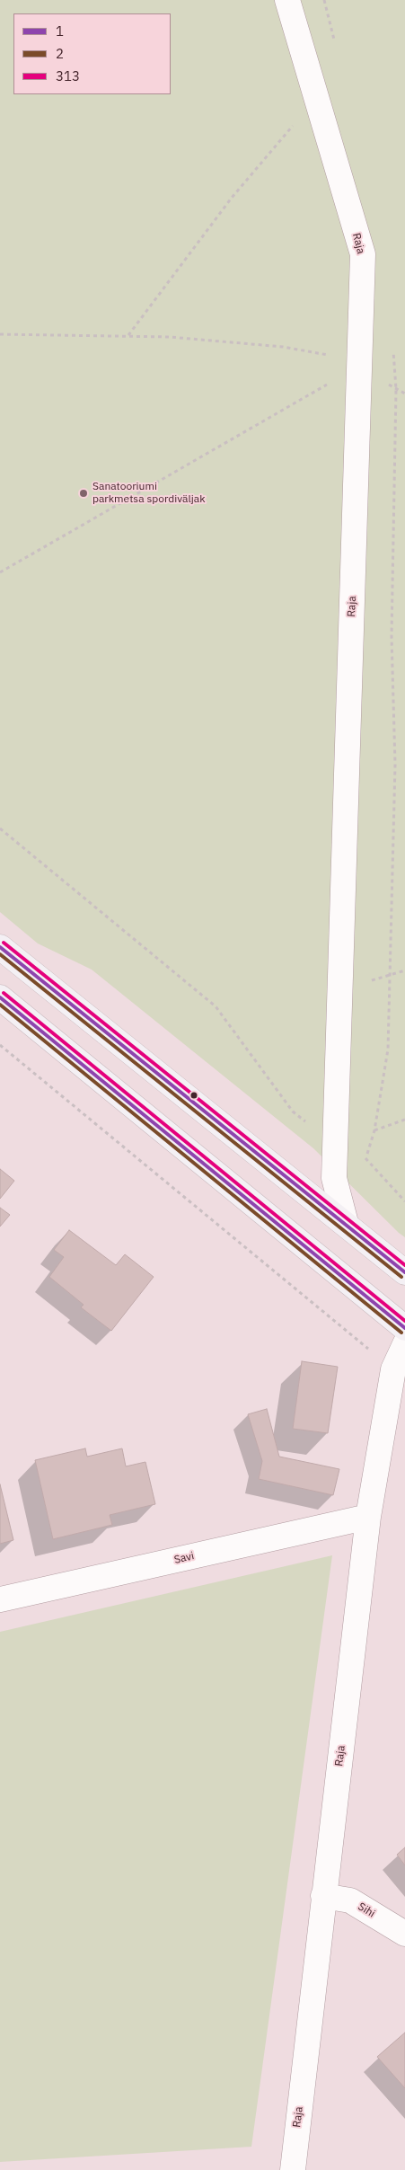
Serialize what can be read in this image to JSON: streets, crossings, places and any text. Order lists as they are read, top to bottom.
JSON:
{
  "streets": {
    "street": ["Raja", "Savi", "Sihi"]
  },
  "crossings": [
    ["Raja", "Savi"],
    ["Raja", "Sihi"]
  ],
  "places": ["Sanatooriumi parkmetsa spordiväljak"],
  "lines": ["transit line 313", "transit line 1", "transit line 2"],
  "legend": ["1", "2", "313"]
}
